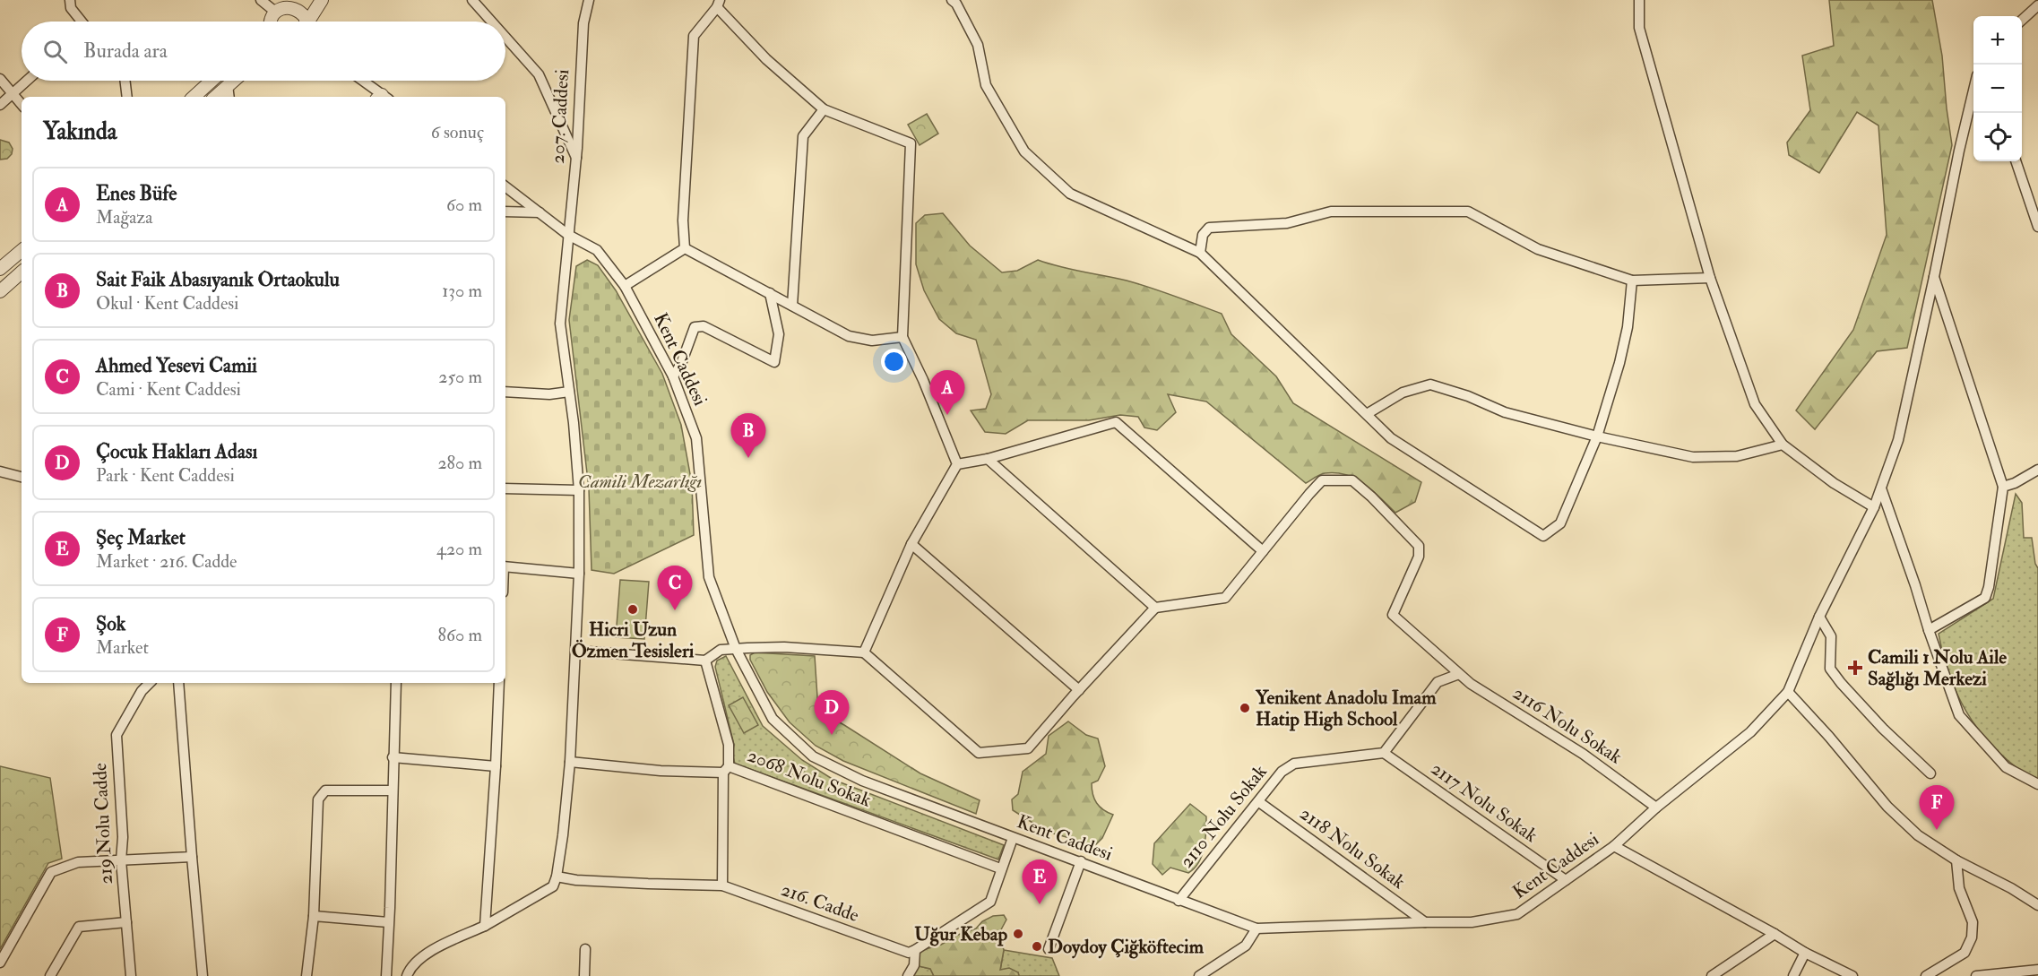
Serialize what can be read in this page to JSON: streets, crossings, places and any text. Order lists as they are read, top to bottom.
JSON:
{
  "streets": {
    "street": [
      "207. Caddesi",
      "Kent Caddesi",
      "2116 Nolu Sokak",
      "2068 Nolu Sokak",
      "2117 Nolu Sokak",
      "2110 Nolu Sokak",
      "219 Nolu Cadde",
      "2118 Nolu Sokak",
      "216. Cadde"
    ]
  },
  "crossings": [
    ["207. Caddesi", "Kent Caddesi"],
    ["207. Caddesi", "2068 Nolu Sokak"],
    ["207. Caddesi", "216. Cadde"],
    ["Kent Caddesi", "2117 Nolu Sokak"],
    ["Kent Caddesi", "2110 Nolu Sokak"],
    ["Kent Caddesi", "2118 Nolu Sokak"],
    ["2117 Nolu Sokak", "2110 Nolu Sokak"],
    ["2110 Nolu Sokak", "2118 Nolu Sokak"]
  ],
  "parks": ["Camili Mezarlığı"],
  "places": {
    "other": [
      "Hicri Uzun Özmen Tesisleri",
      "Yenikent Anadolu Imam Hatip High School",
      "Uğur Kebap",
      "Doydoy Çiğköftecim"
    ],
    "health": ["Camili 1 Nolu Aile Sağlığı Merkezi"]
  },
  "page": {
    "map_buttons": ["+", "−"],
    "search": "Burada ara",
    "heading": ["Yakında", "6 sonuç"],
    "list": [
      {
        "mark": "A",
        "name": "Enes Büfe",
        "note": "Mağaza",
        "value": "60 m"
      },
      {
        "mark": "B",
        "name": "Sait Faik Abasıyanık Ortaokulu",
        "note": "Okul · Kent Caddesi",
        "value": "130 m"
      },
      {
        "mark": "C",
        "name": "Ahmed Yesevi Camii",
        "note": "Cami · Kent Caddesi",
        "value": "250 m"
      },
      {
        "mark": "D",
        "name": "Çocuk Hakları Adası",
        "note": "Park · Kent Caddesi",
        "value": "280 m"
      },
      {
        "mark": "E",
        "name": "Şeç Market",
        "note": "Market · 216. Cadde",
        "value": "420 m"
      },
      {
        "mark": "F",
        "name": "Şok",
        "note": "Market",
        "value": "860 m"
      }
    ],
    "pins": [
      "A",
      "B",
      "C",
      "D",
      "F",
      "E"
    ]
  }
}
